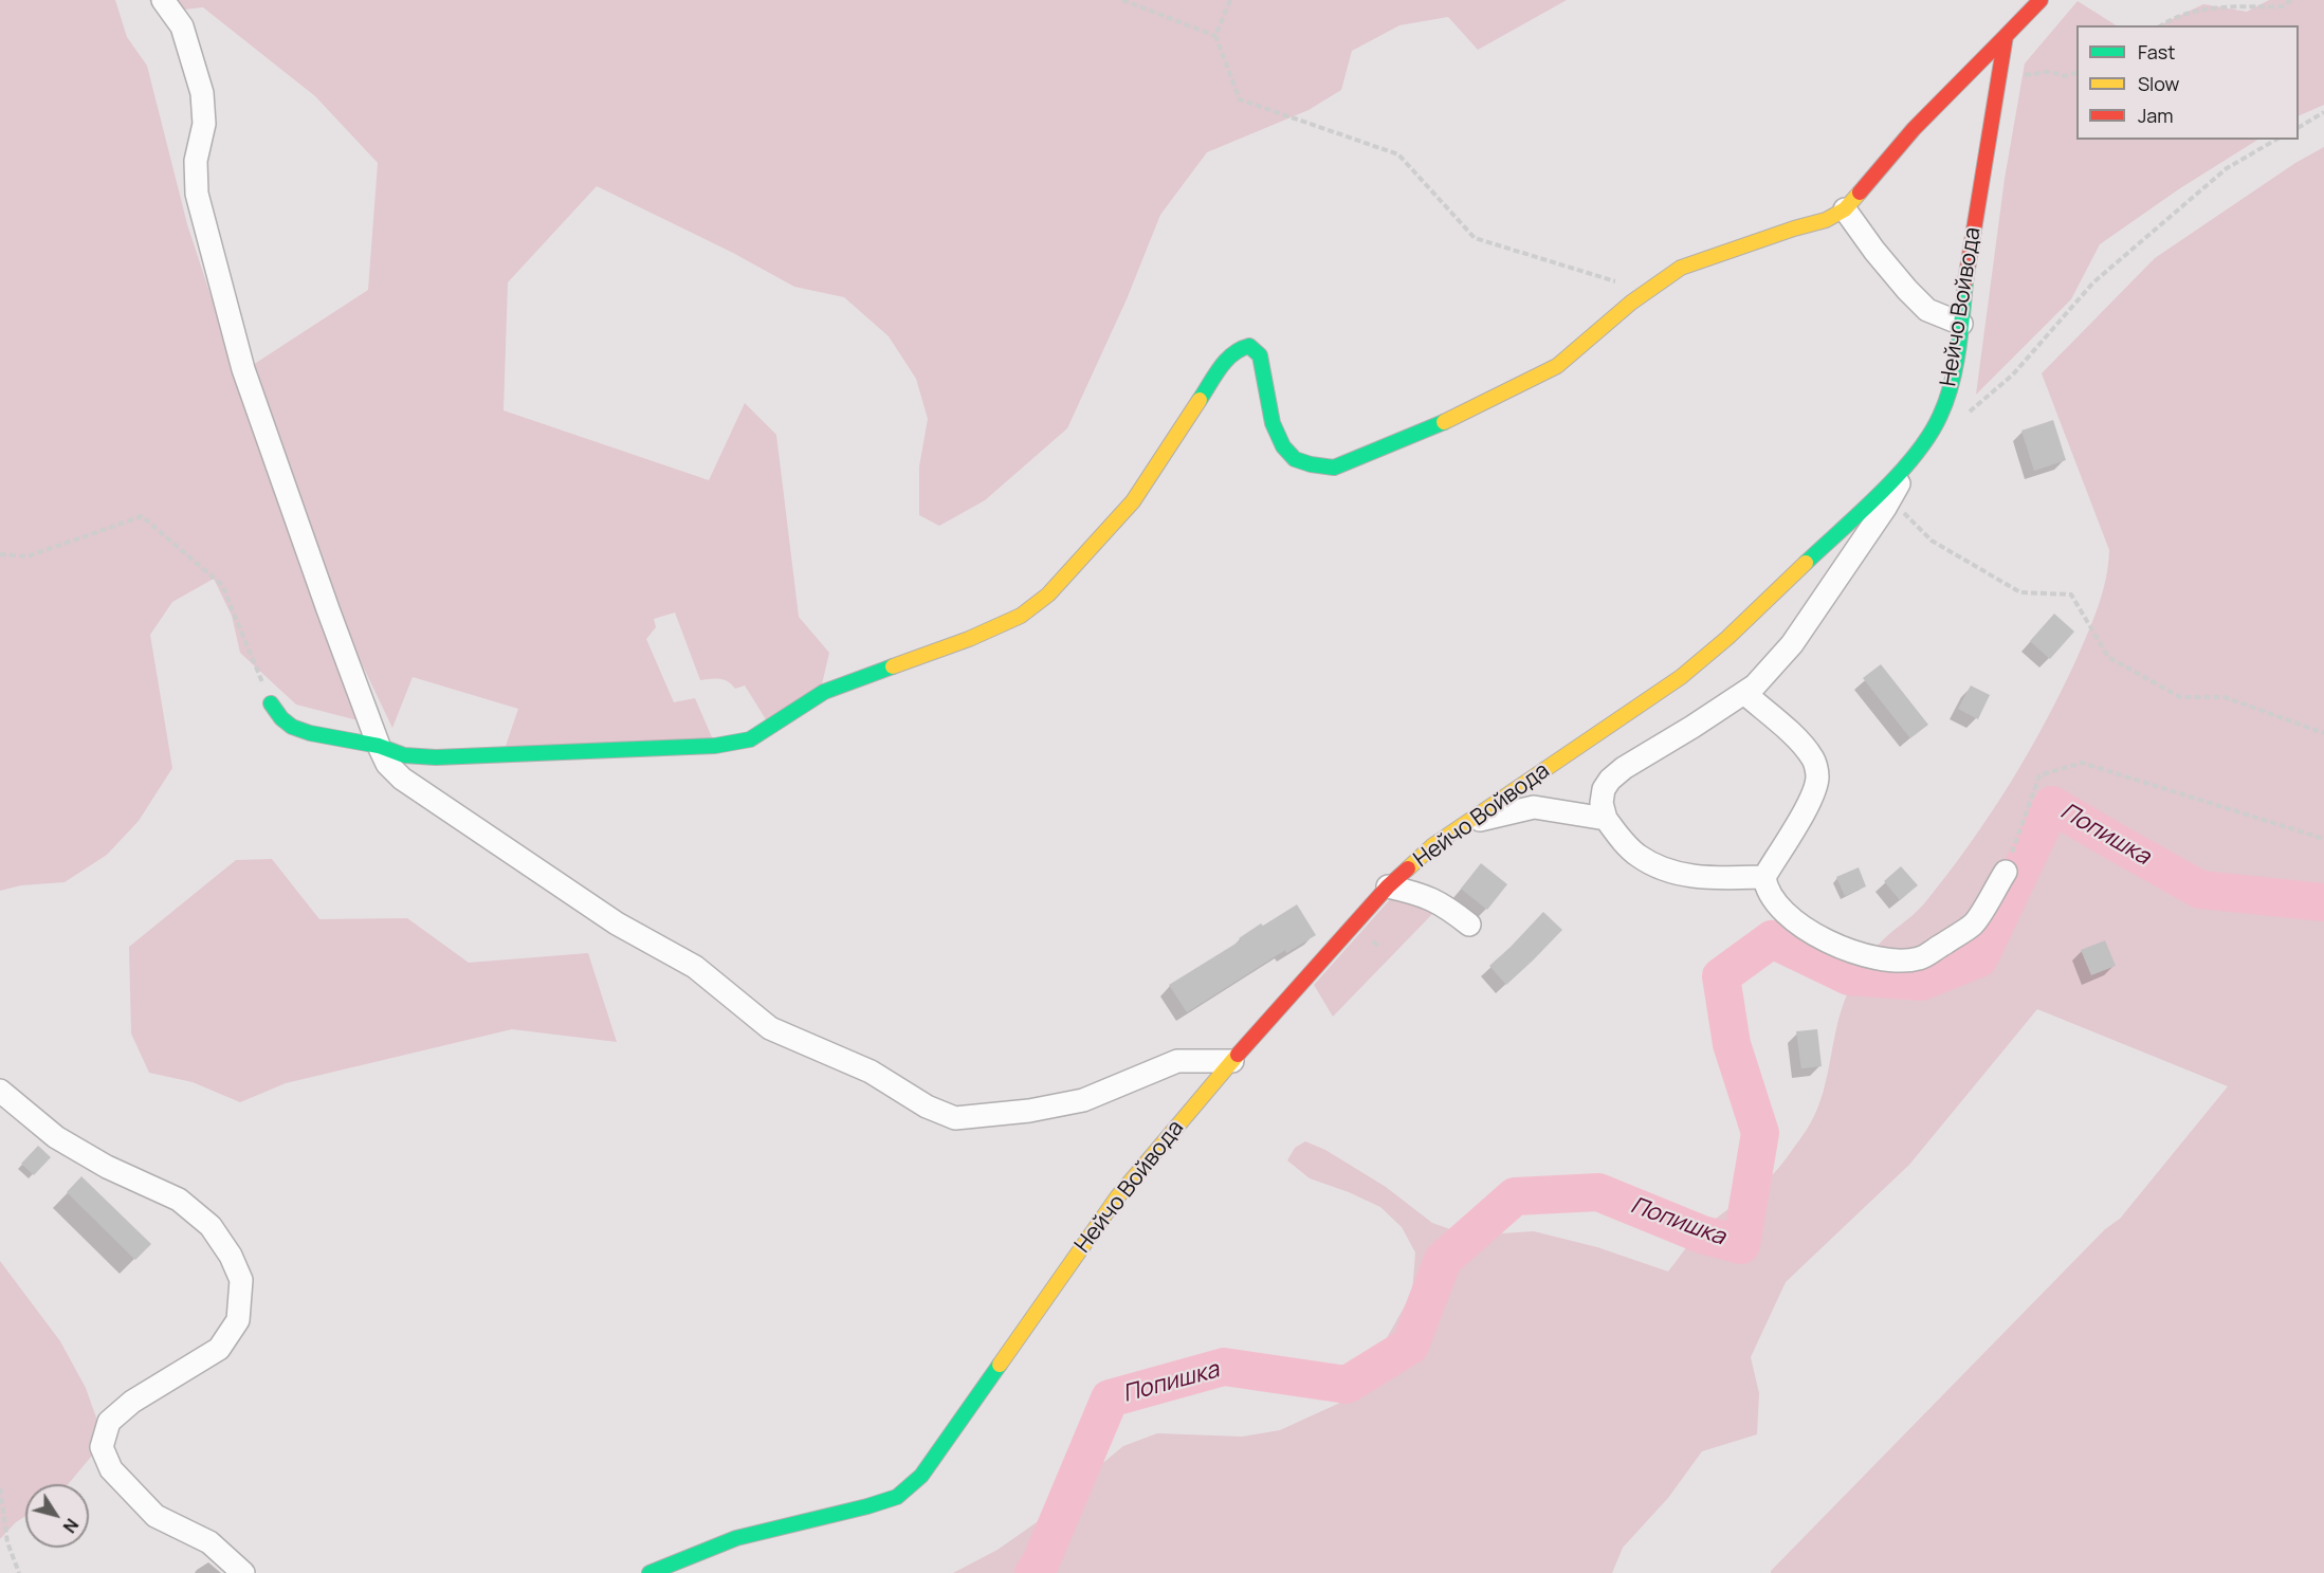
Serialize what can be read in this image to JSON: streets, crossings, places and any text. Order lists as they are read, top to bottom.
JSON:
{
  "streets": {
    "street": ["Нейчо Войвода"]
  },
  "water": ["Попишка"],
  "legend": ["Fast", "Slow", "Jam"],
  "north": "bottom right"
}
